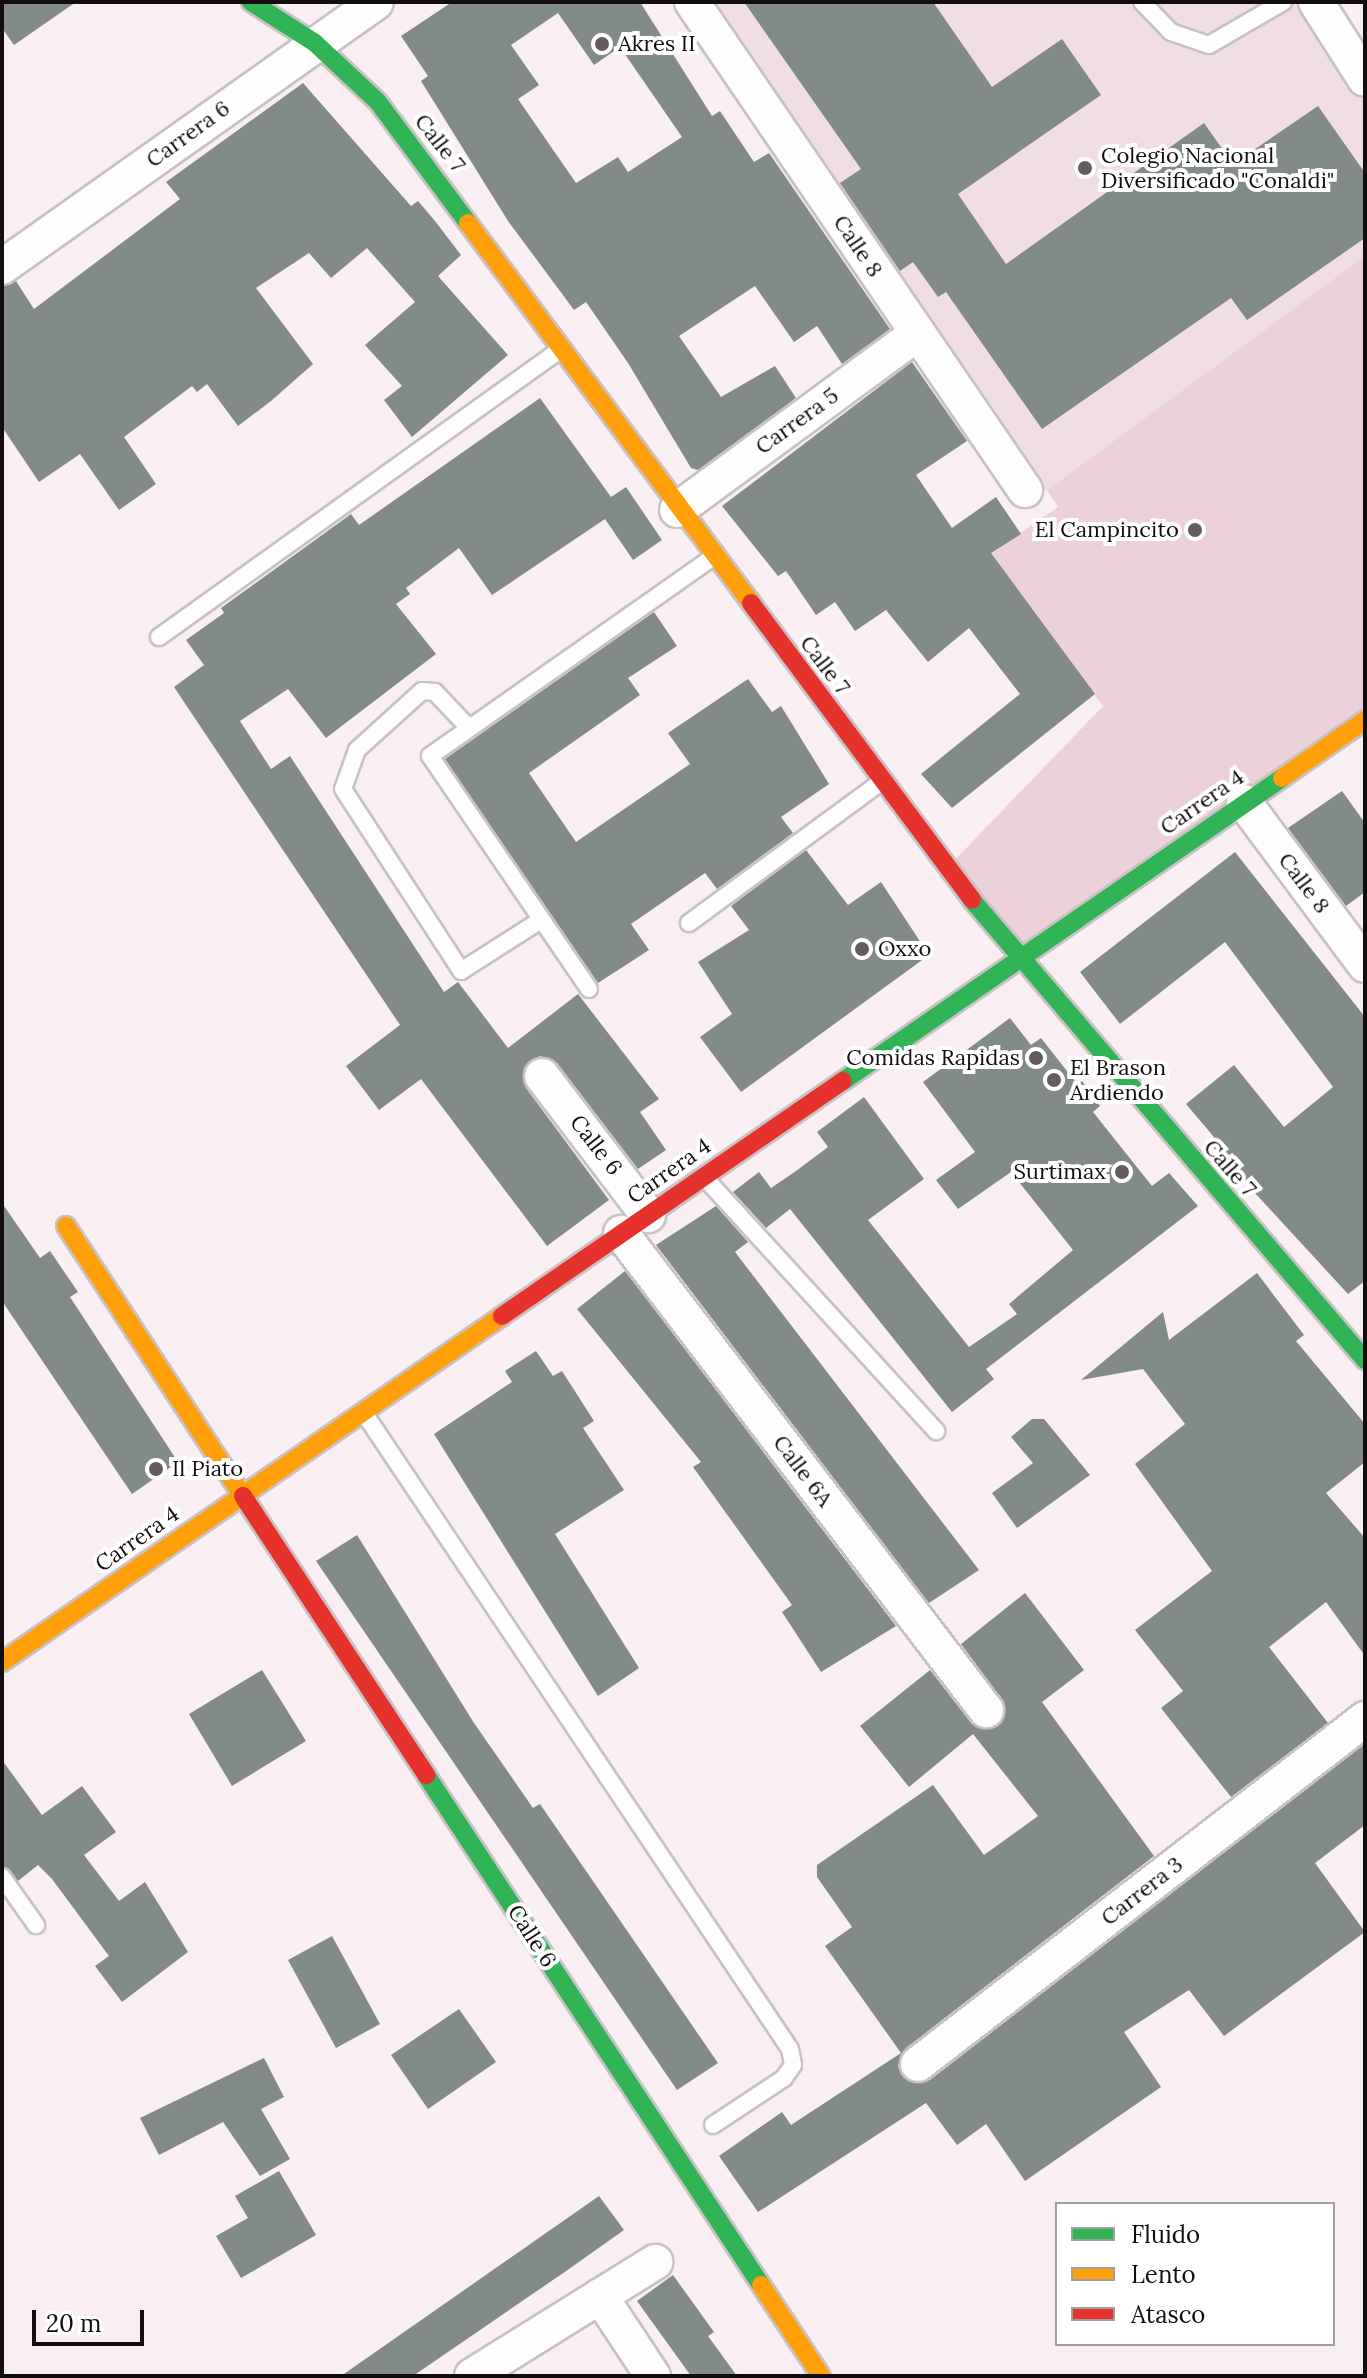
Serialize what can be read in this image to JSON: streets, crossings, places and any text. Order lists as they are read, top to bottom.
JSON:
{
  "streets": {
    "street": [
      "Carrera 6",
      "Calle 7",
      "Calle 8",
      "Carrera 5",
      "Carrera 4",
      "Calle 6",
      "Calle 6A",
      "Carrera 3"
    ]
  },
  "crossings": [
    ["Carrera 6", "Calle 7"],
    ["Calle 7", "Carrera 5"],
    ["Calle 7", "Carrera 4"],
    ["Calle 8", "Carrera 5"],
    ["Calle 8", "Carrera 4"],
    ["Carrera 4", "Calle 6"],
    ["Carrera 4", "Calle 6A"],
    ["Calle 6", "Calle 6A"]
  ],
  "places": [
    "Akres II",
    "Colegio Nacional Diversificado \"Conaldi\"",
    "El Campincito",
    "Oxxo",
    "Comidas Rapidas",
    "El Brason Ardiendo",
    "Surtimax",
    "Il Piato"
  ],
  "legend": ["Fluido", "Lento", "Atasco"],
  "scale_bar": "20 m"
}
